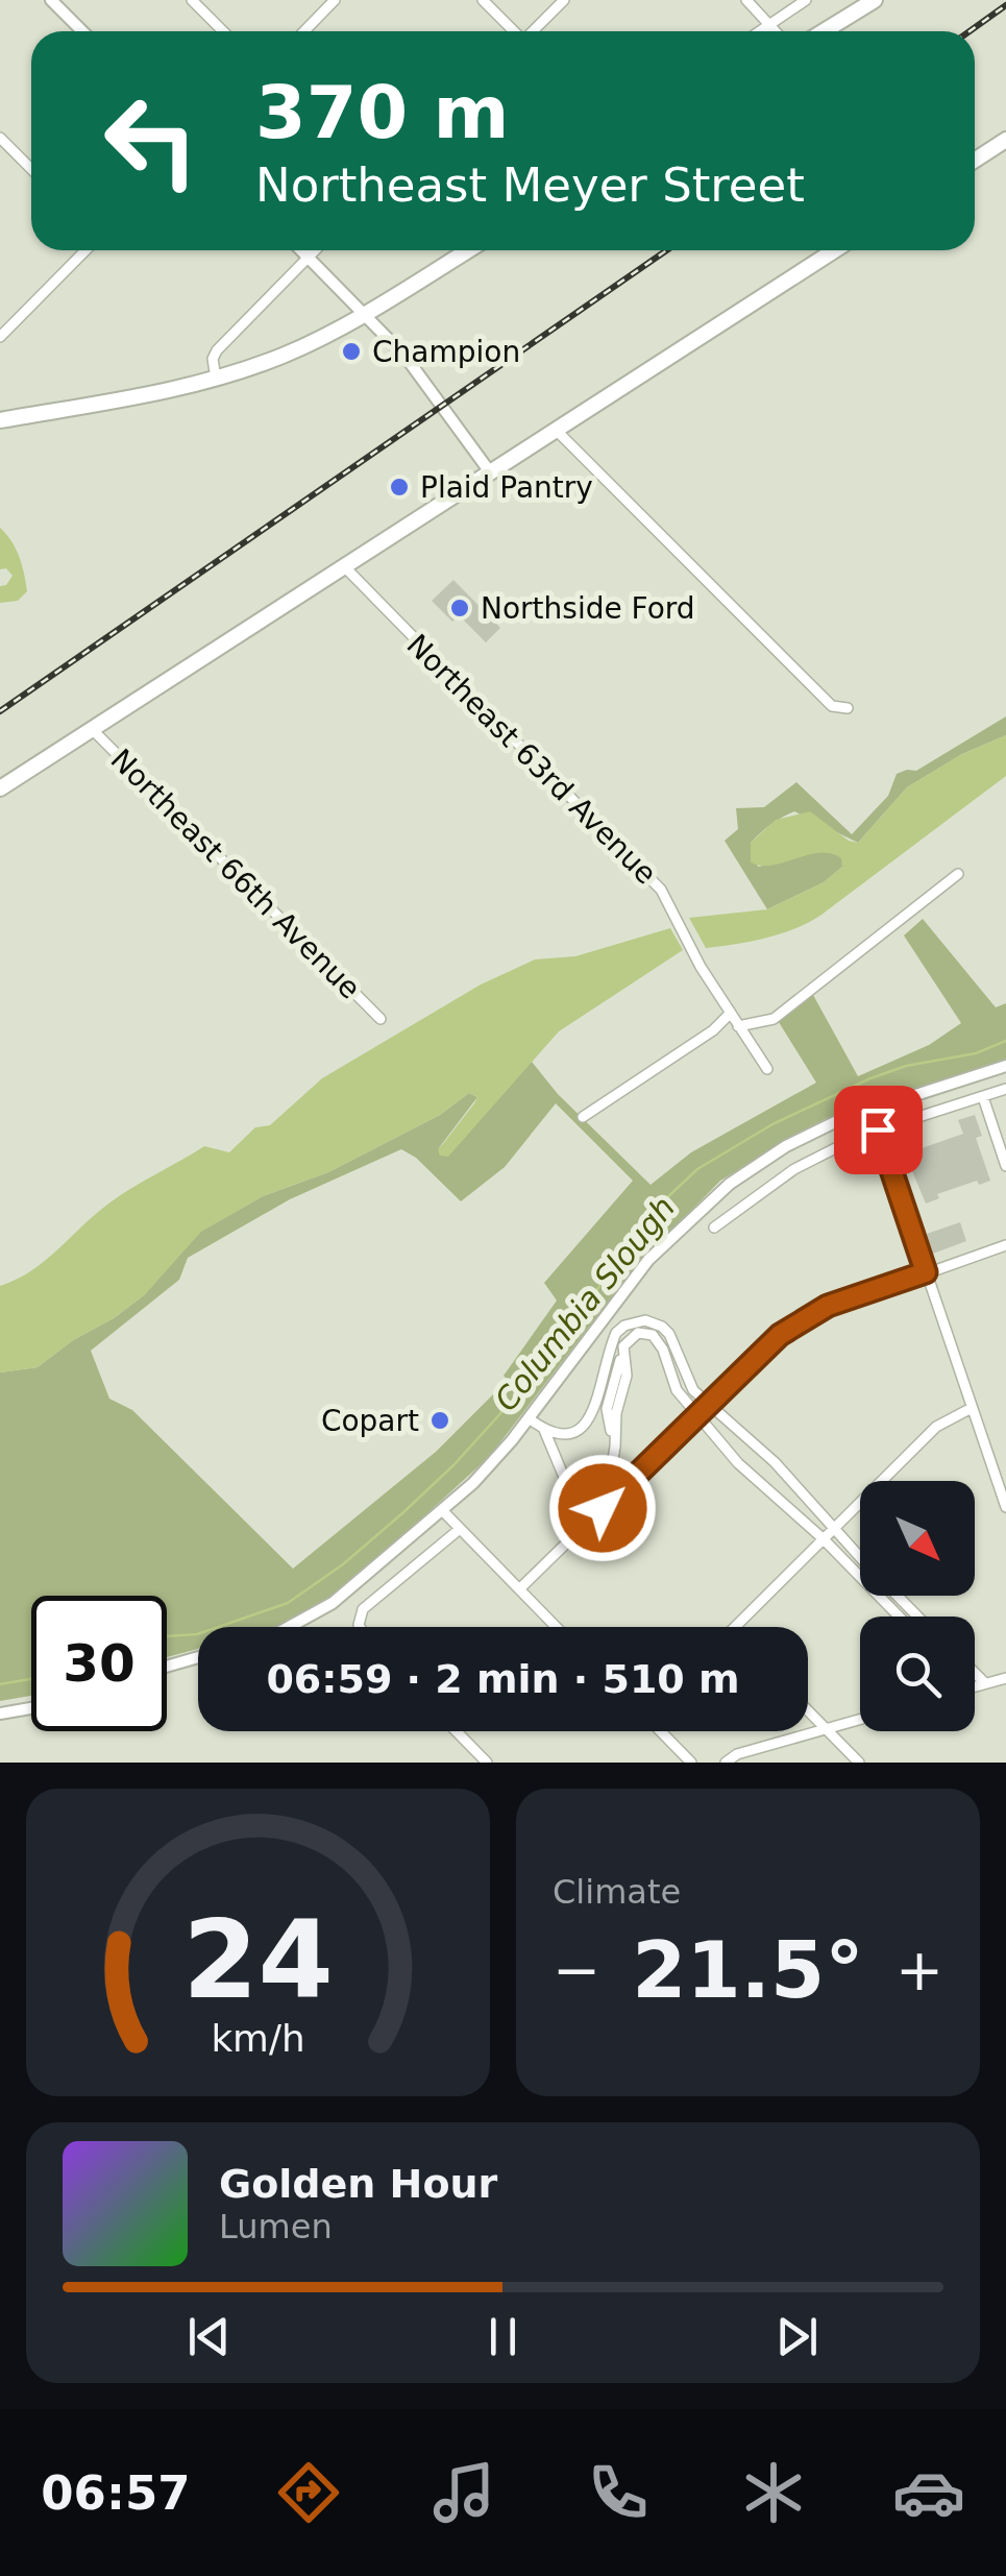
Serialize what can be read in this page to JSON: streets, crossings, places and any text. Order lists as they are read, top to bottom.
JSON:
{
  "streets": {
    "street": ["Northeast 63rd Avenue", "Northeast 66th Avenue"]
  },
  "water": ["Columbia Slough"],
  "places": [
    "Champion",
    "Plaid Pantry",
    "Northside Ford",
    "Copart"
  ],
  "north": "bottom right",
  "page": {
    "turn": ["370 m", "Northeast Meyer Street"],
    "limit": "30",
    "trip": "06:59 · 2 min · 510 m",
    "tile": "Climate",
    "heat": ["−", "21.5°", "+"],
    "song": ["Golden Hour", "Lumen"],
    "tabs": "06:57",
    "gauge": ["24", "km/h"]
  }
}
